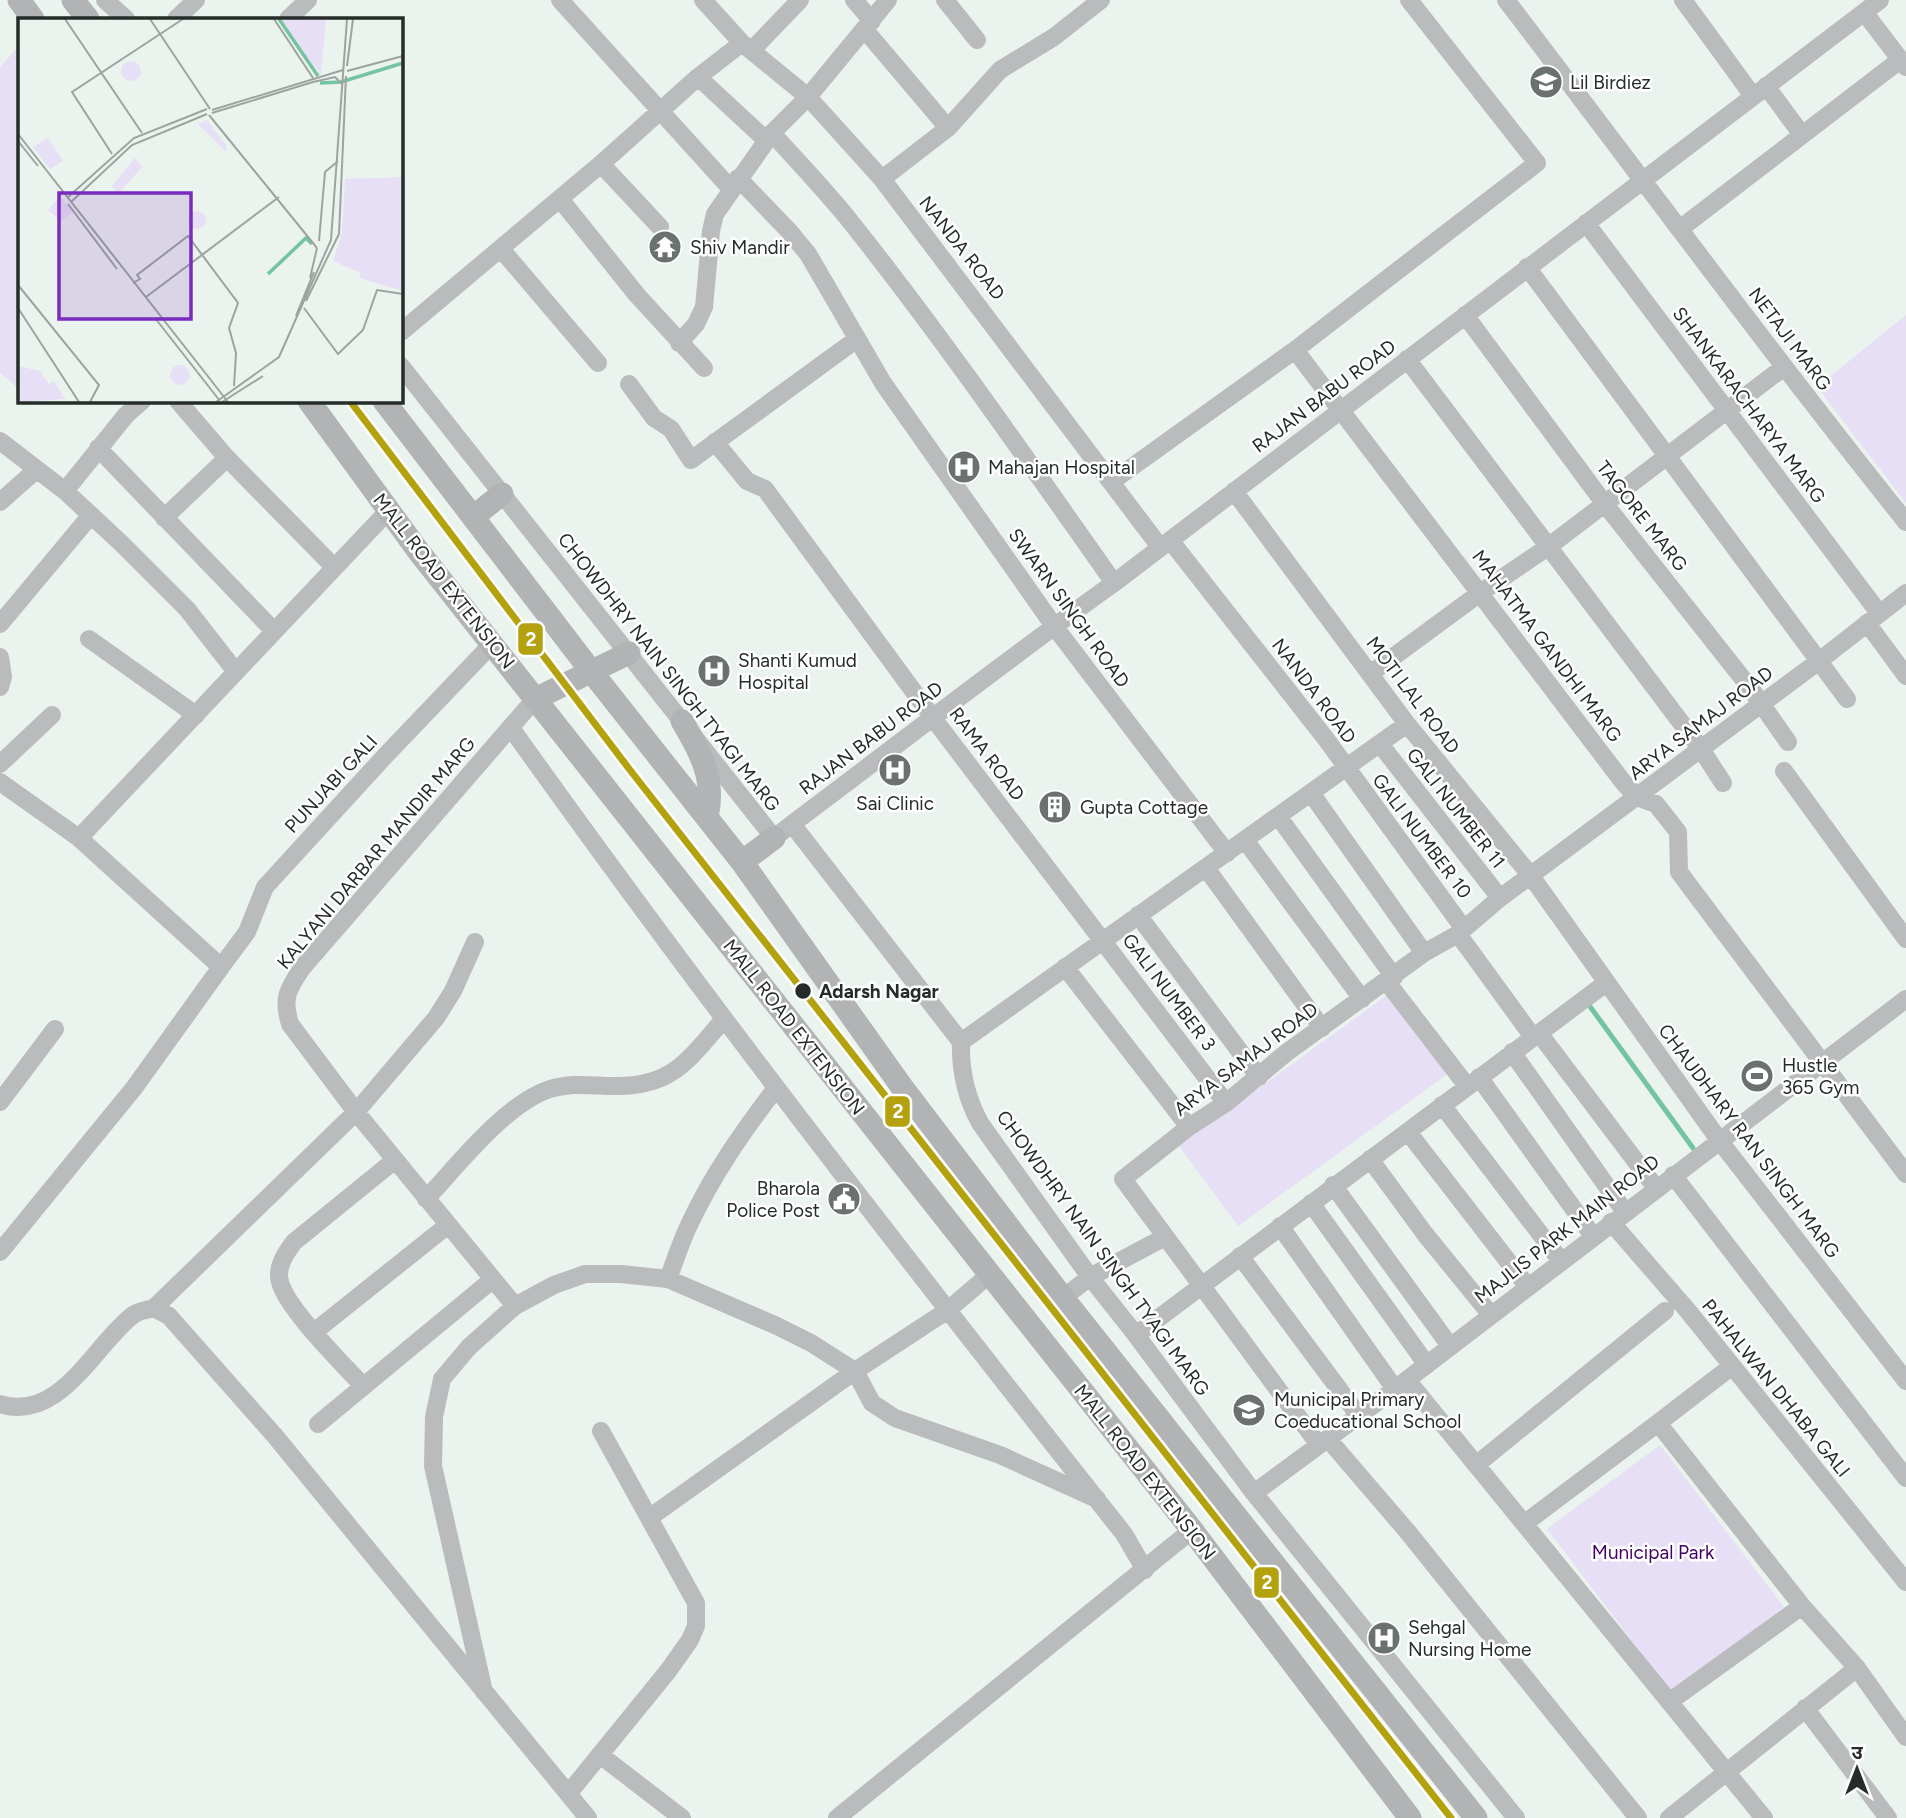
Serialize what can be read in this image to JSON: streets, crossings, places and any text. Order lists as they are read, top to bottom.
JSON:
{
  "streets": {
    "main road": ["MALL ROAD EXTENSION"],
    "street": [
      "NANDA ROAD",
      "NETAJI MARG",
      "RAJAN BABU ROAD",
      "SHANKARACHARYA MARG",
      "TAGORE MARG",
      "SWARN SINGH ROAD",
      "MAHATMA GANDHI MARG",
      "CHOWDHRY NAIN SINGH TYAGI MARG",
      "MOTI LAL ROAD",
      "ARYA SAMAJ ROAD",
      "RAMA ROAD",
      "PUNJABI GALI",
      "GALI NUMBER 11",
      "GALI NUMBER 10",
      "KALYANI DARBAR MANDIR MARG",
      "GALI NUMBER 3",
      "CHAUDHARY RAN SINGH MARG",
      "MAJLIS PARK MAIN ROAD",
      "PAHALWAN DHABA GALI"
    ]
  },
  "crossings": [
    ["NANDA ROAD", "RAJAN BABU ROAD"],
    ["NANDA ROAD", "GALI NUMBER 10"],
    ["NETAJI MARG", "RAJAN BABU ROAD"],
    ["RAJAN BABU ROAD", "SHANKARACHARYA MARG"],
    ["RAJAN BABU ROAD", "TAGORE MARG"],
    ["RAJAN BABU ROAD", "SWARN SINGH ROAD"],
    ["RAJAN BABU ROAD", "MAHATMA GANDHI MARG"],
    ["RAJAN BABU ROAD", "CHOWDHRY NAIN SINGH TYAGI MARG"],
    ["RAJAN BABU ROAD", "MOTI LAL ROAD"],
    ["RAJAN BABU ROAD", "RAMA ROAD"],
    ["SHANKARACHARYA MARG", "ARYA SAMAJ ROAD"],
    ["TAGORE MARG", "ARYA SAMAJ ROAD"],
    ["MALL ROAD EXTENSION", "PUNJABI GALI"],
    ["MALL ROAD EXTENSION", "KALYANI DARBAR MANDIR MARG"],
    ["MAHATMA GANDHI MARG", "ARYA SAMAJ ROAD"],
    ["MAHATMA GANDHI MARG", "MAJLIS PARK MAIN ROAD"],
    ["CHOWDHRY NAIN SINGH TYAGI MARG", "MAJLIS PARK MAIN ROAD"],
    ["MOTI LAL ROAD", "ARYA SAMAJ ROAD"],
    ["MOTI LAL ROAD", "CHAUDHARY RAN SINGH MARG"],
    ["ARYA SAMAJ ROAD", "GALI NUMBER 11"],
    ["ARYA SAMAJ ROAD", "GALI NUMBER 10"],
    ["ARYA SAMAJ ROAD", "GALI NUMBER 3"],
    ["ARYA SAMAJ ROAD", "MAJLIS PARK MAIN ROAD"],
    ["RAMA ROAD", "GALI NUMBER 3"],
    ["GALI NUMBER 10", "MAJLIS PARK MAIN ROAD"],
    ["CHAUDHARY RAN SINGH MARG", "MAJLIS PARK MAIN ROAD"],
    ["MAJLIS PARK MAIN ROAD", "PAHALWAN DHABA GALI"]
  ],
  "parks": ["Municipal Park"],
  "places": {
    "school or university": ["Lil Birdiez", "Municipal Primary Coeducational School"],
    "temple": ["Shiv Mandir"],
    "hospital": [
      "Mahajan Hospital",
      "Shanti Kumud Hospital",
      "Sai Clinic",
      "Sehgal Nursing Home"
    ],
    "building": ["Gupta Cottage"],
    "other": ["Adarsh Nagar"],
    "sports": ["Hustle 365 Gym"],
    "public building": ["Bharola Police Post"]
  },
  "lines": ["transit line 2"],
  "north": "top"
}
